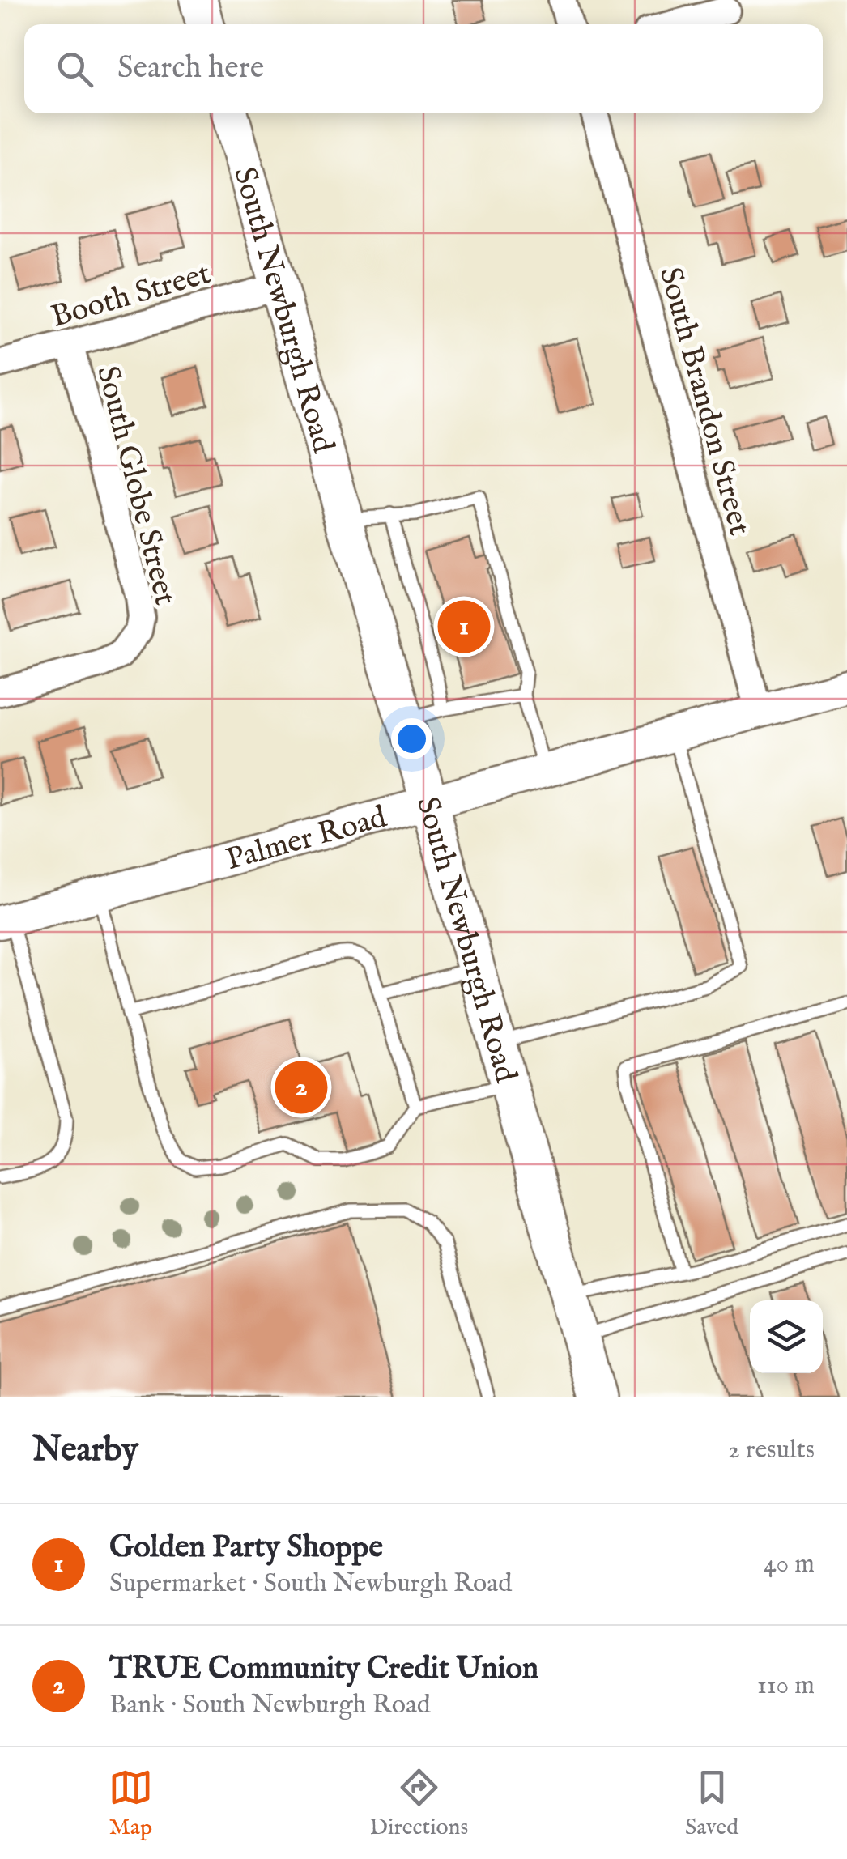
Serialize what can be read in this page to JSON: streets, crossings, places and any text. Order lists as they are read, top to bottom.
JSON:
{
  "streets": {
    "main road": ["South Newburgh Road"],
    "street": [
      "Booth Street",
      "South Brandon Street",
      "South Globe Street",
      "Palmer Road"
    ]
  },
  "crossings": [
    ["Booth Street", "South Newburgh Road"],
    ["Booth Street", "South Globe Street"],
    ["South Newburgh Road", "Palmer Road"],
    ["South Brandon Street", "Palmer Road"]
  ],
  "page": {
    "search": "Search here",
    "pins": ["1", "2"],
    "heading": ["Nearby", "2 results"],
    "list": [
      {
        "mark": "1",
        "name": "Golden Party Shoppe",
        "note": "Supermarket · South Newburgh Road",
        "value": "40 m"
      },
      {
        "mark": "2",
        "name": "TRUE Community Credit Union",
        "note": "Bank · South Newburgh Road",
        "value": "110 m"
      }
    ],
    "nav": ["Map", "Directions", "Saved"]
  }
}
